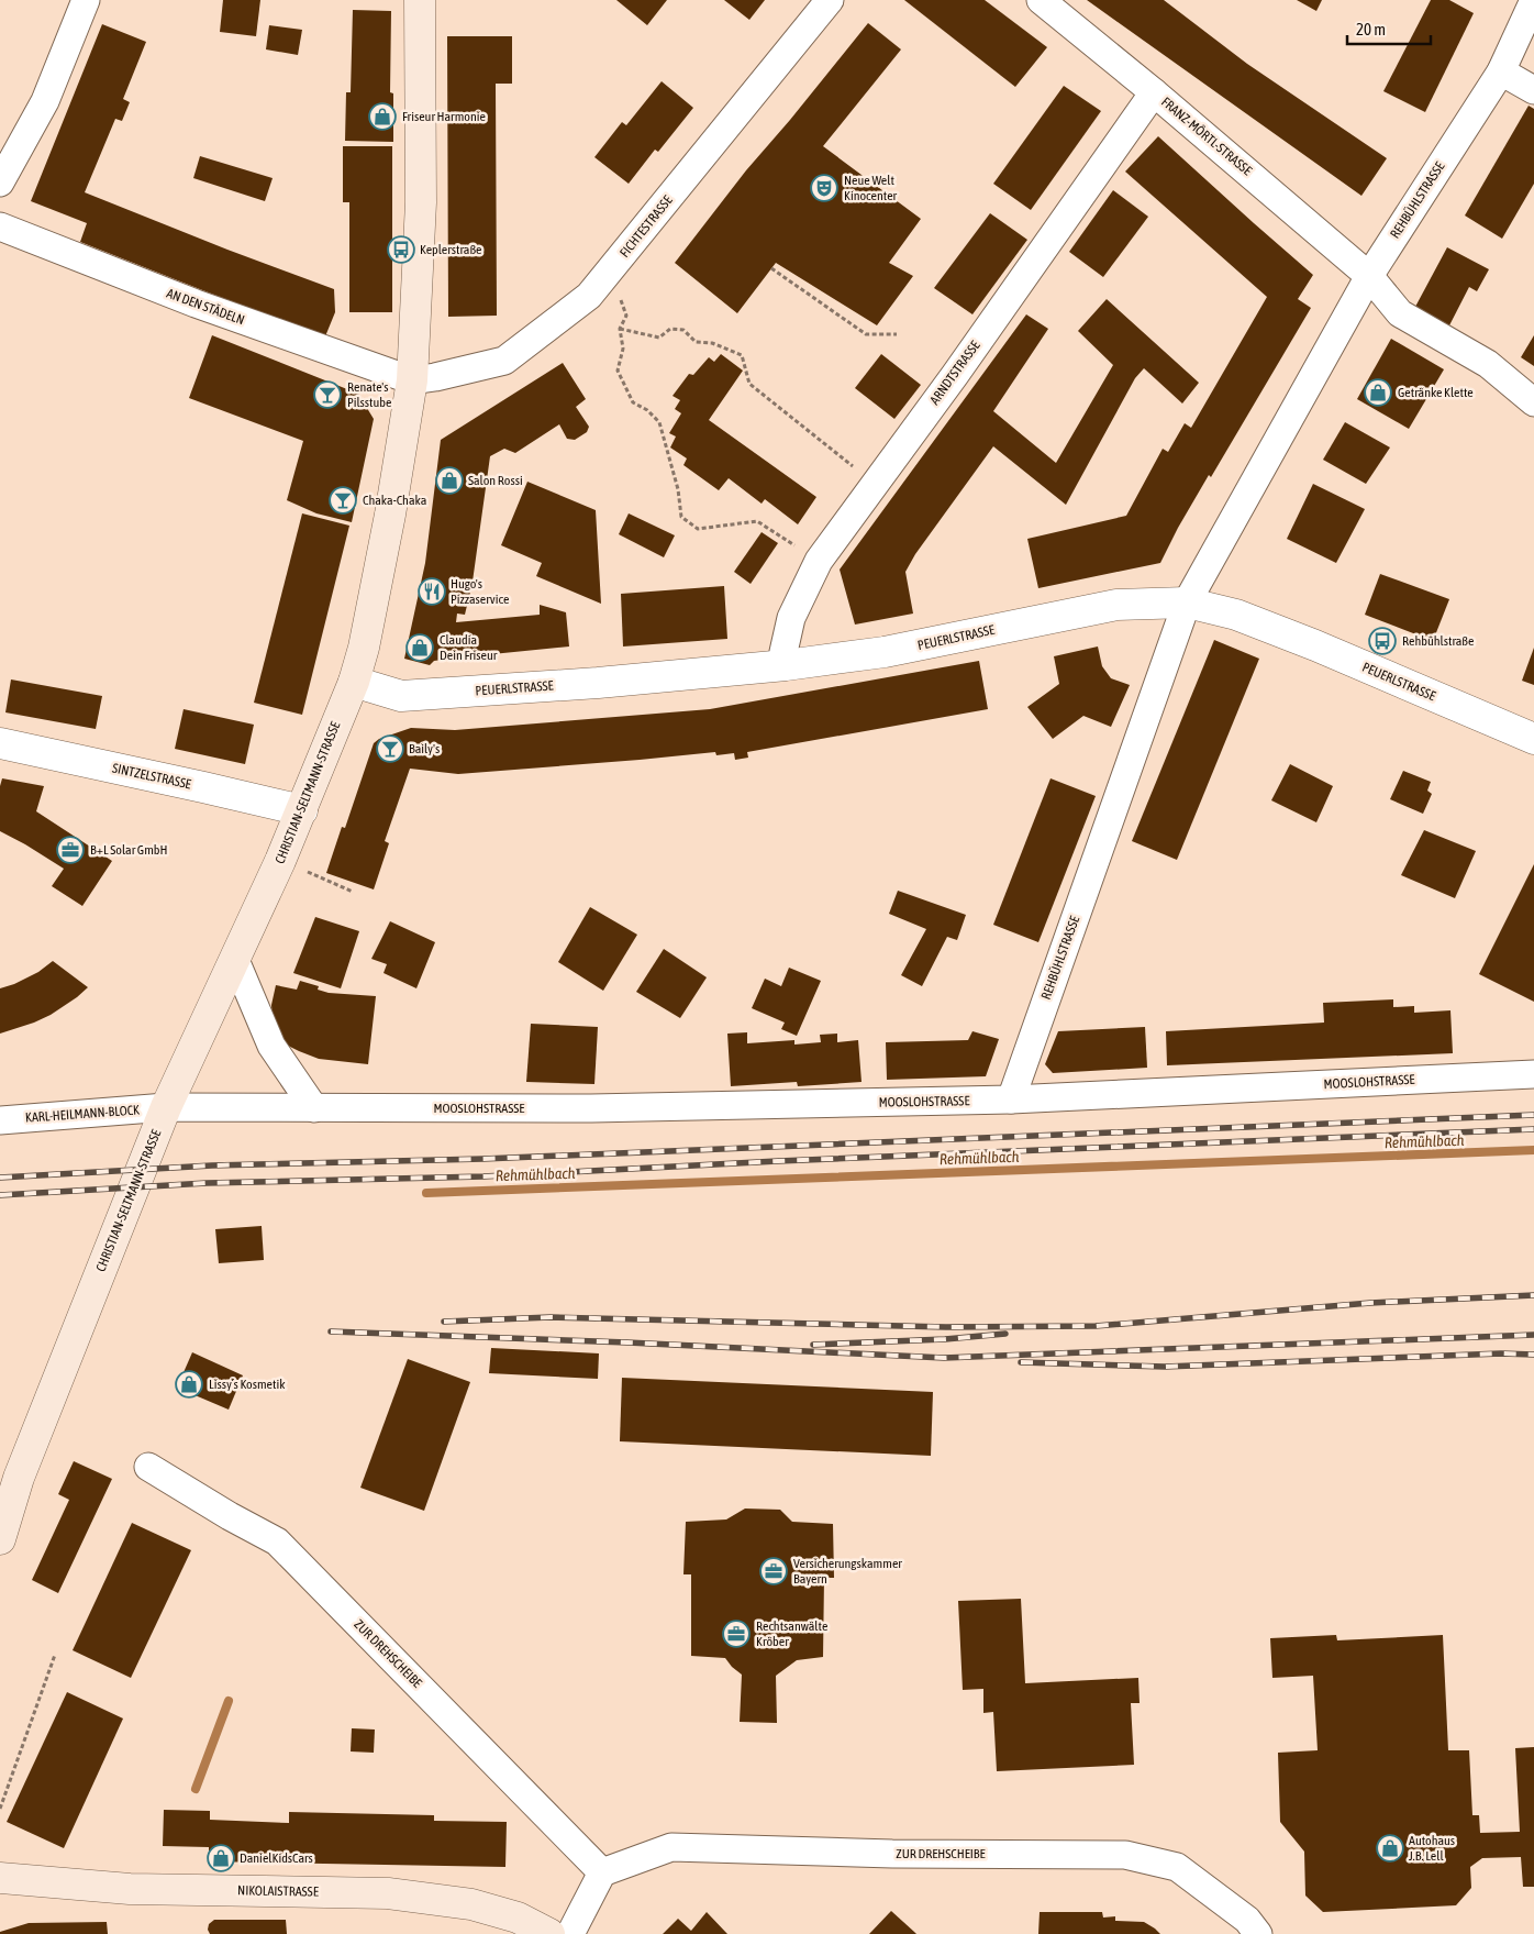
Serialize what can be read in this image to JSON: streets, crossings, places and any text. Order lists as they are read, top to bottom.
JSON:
{
  "streets": {
    "main road": ["CHRISTIAN-SELTMANN-STRASSE", "NIKOLAISTRASSE"],
    "street": [
      "FRANZ-MÖRTL-STRASSE",
      "REHBÜHLSTRASSE",
      "FICHTESTRASSE",
      "AN DEN STÄDELN",
      "ARNDTSTRASSE",
      "PEUERLSTRASSE",
      "SINTZELSTRASSE",
      "MOOSLOHSTRASSE",
      "KARL-HEILMANN-BLOCK",
      "ZUR DREHSCHEIBE"
    ]
  },
  "crossings": [
    ["FRANZ-MÖRTL-STRASSE", "REHBÜHLSTRASSE"],
    ["FRANZ-MÖRTL-STRASSE", "ARNDTSTRASSE"],
    ["REHBÜHLSTRASSE", "PEUERLSTRASSE"],
    ["REHBÜHLSTRASSE", "MOOSLOHSTRASSE"],
    ["FICHTESTRASSE", "AN DEN STÄDELN"],
    ["FICHTESTRASSE", "CHRISTIAN-SELTMANN-STRASSE"],
    ["AN DEN STÄDELN", "CHRISTIAN-SELTMANN-STRASSE"],
    ["ARNDTSTRASSE", "PEUERLSTRASSE"],
    ["PEUERLSTRASSE", "CHRISTIAN-SELTMANN-STRASSE"],
    ["SINTZELSTRASSE", "CHRISTIAN-SELTMANN-STRASSE"],
    ["CHRISTIAN-SELTMANN-STRASSE", "MOOSLOHSTRASSE"],
    ["CHRISTIAN-SELTMANN-STRASSE", "KARL-HEILMANN-BLOCK"],
    ["MOOSLOHSTRASSE", "KARL-HEILMANN-BLOCK"]
  ],
  "water": ["Rehmühlbach"],
  "places": {
    "shop": [
      "Friseur Harmonie",
      "Getränke Klette",
      "Salon Rossi",
      "Claudia Dein Friseur",
      "Lissy´s Kosmetik",
      "Autohaus J.B. Lell",
      "DanielKidsCars"
    ],
    "theatre": ["Neue Welt Kinocenter"],
    "bus stop": ["Keplerstraße", "Rehbühlstraße"],
    "bar": ["Renate's Pilsstube", "Chaka-Chaka", "Baily's"],
    "restaurant": ["Hugo's Pizzaservice"],
    "office": ["B+L Solar GmbH", "Versicherungskammer Bayern", "Rechtsanwälte Kröber"]
  },
  "scale_bar": "20 m"
}
